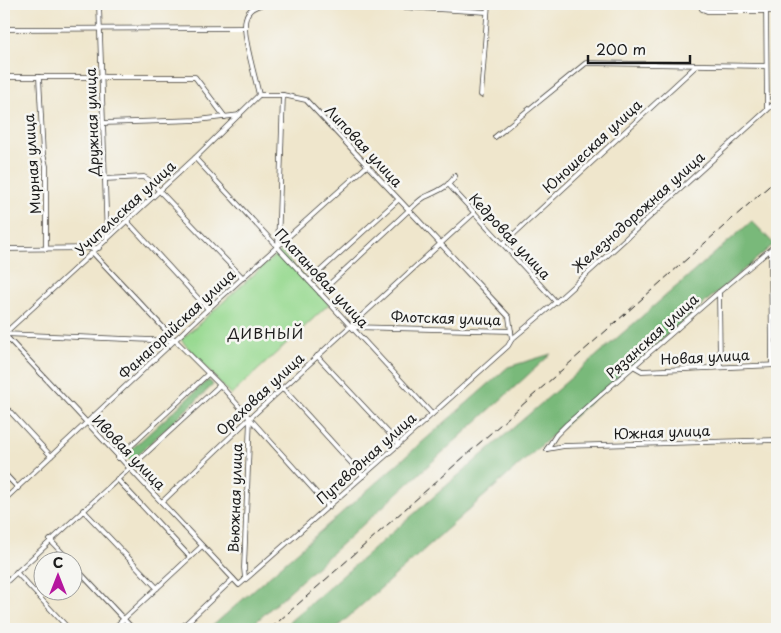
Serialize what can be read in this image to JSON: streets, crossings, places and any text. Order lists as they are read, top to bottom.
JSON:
{
  "streets": {
    "street": [
      "Дружная улица",
      "Липовая улица",
      "Юношеская улица",
      "Мирная улица",
      "Учительская улица",
      "Железнодорожная улица",
      "Кедровая улица",
      "Платановая улица",
      "Флотская улица",
      "Фанагорийская улица",
      "Рязанская улица",
      "Новая улица",
      "Ореховая улица",
      "Южная улица",
      "Ивовая улица",
      "Путеводная улица",
      "Вьюжная улица"
    ]
  },
  "crossings": [
    ["Дружная улица", "Учительская улица"],
    ["Липовая улица", "Учительская улица"],
    ["Липовая улица", "Флотская улица"],
    ["Липовая улица", "Фанагорийская улица"],
    ["Липовая улица", "Ореховая улица"],
    ["Юношеская улица", "Кедровая улица"],
    ["Учительская улица", "Платановая улица"],
    ["Учительская улица", "Ивовая улица"],
    ["Железнодорожная улица", "Кедровая улица"],
    ["Железнодорожная улица", "Путеводная улица"],
    ["Кедровая улица", "Ореховая улица"],
    ["Платановая улица", "Флотская улица"],
    ["Платановая улица", "Фанагорийская улица"],
    ["Платановая улица", "Ореховая улица"],
    ["Платановая улица", "Путеводная улица"],
    ["Флотская улица", "Ореховая улица"],
    ["Фанагорийская улица", "Ивовая улица"],
    ["Рязанская улица", "Новая улица"],
    ["Рязанская улица", "Южная улица"],
    ["Ореховая улица", "Ивовая улица"],
    ["Ореховая улица", "Вьюжная улица"],
    ["Ивовая улица", "Путеводная улица"],
    ["Путеводная улица", "Вьюжная улица"]
  ],
  "districts": ["ДИВНЫЙ"],
  "scale_bar": "200 m",
  "north": "top"
}
